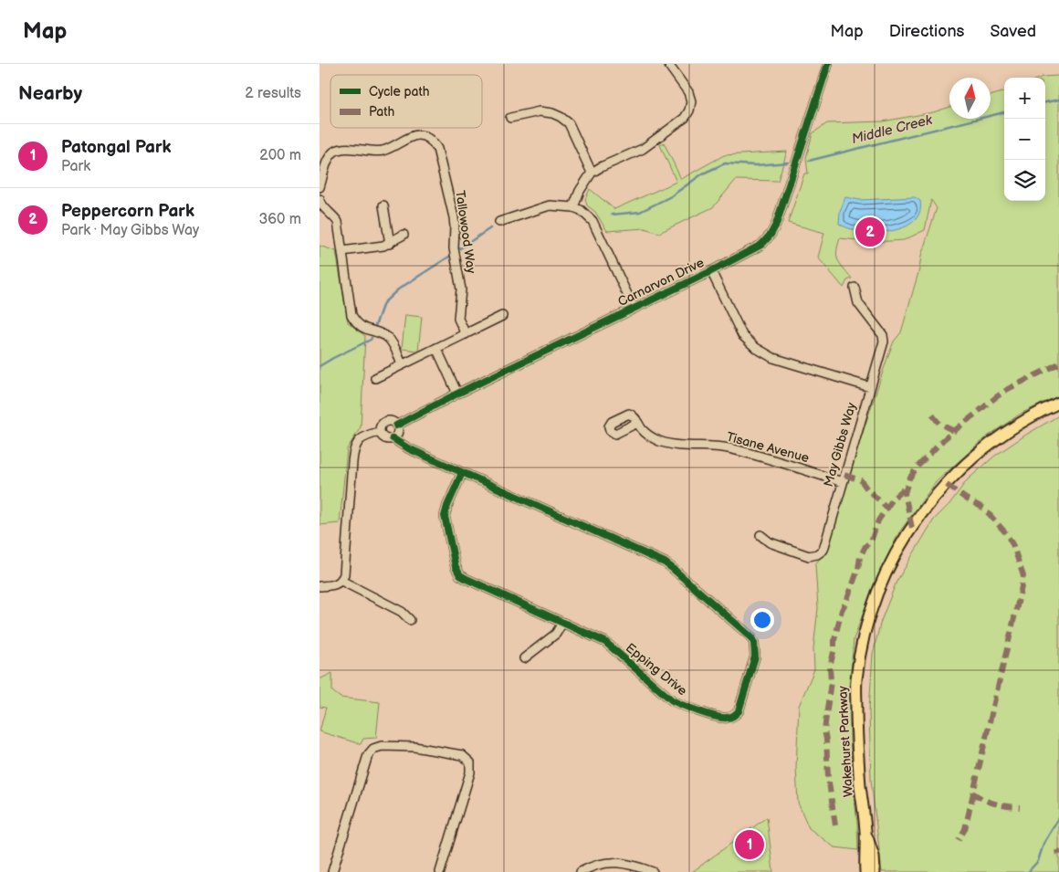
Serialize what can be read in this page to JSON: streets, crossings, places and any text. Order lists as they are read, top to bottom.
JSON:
{
  "streets": {
    "main road": ["Wakehurst Parkway"],
    "street": [
      "Tallowood Way",
      "Carnarvon Drive",
      "May Gibbs Way",
      "Tisane Avenue",
      "Epping Drive"
    ]
  },
  "crossings": [
    ["Carnarvon Drive", "Epping Drive"],
    ["May Gibbs Way", "Tisane Avenue"]
  ],
  "water": ["Middle Creek"],
  "legend": ["Cycle path", "Path"],
  "north": "top",
  "page": {
    "header": "Map",
    "nav": ["Map", "Directions", "Saved"],
    "heading": ["Nearby", "2 results"],
    "map_buttons": ["+", "−"],
    "list": [
      {
        "mark": "1",
        "name": "Patongal Park",
        "note": "Park",
        "value": "200 m"
      },
      {
        "mark": "2",
        "name": "Peppercorn Park",
        "note": "Park · May Gibbs Way",
        "value": "360 m"
      }
    ],
    "pins": ["2", "1"]
  }
}
